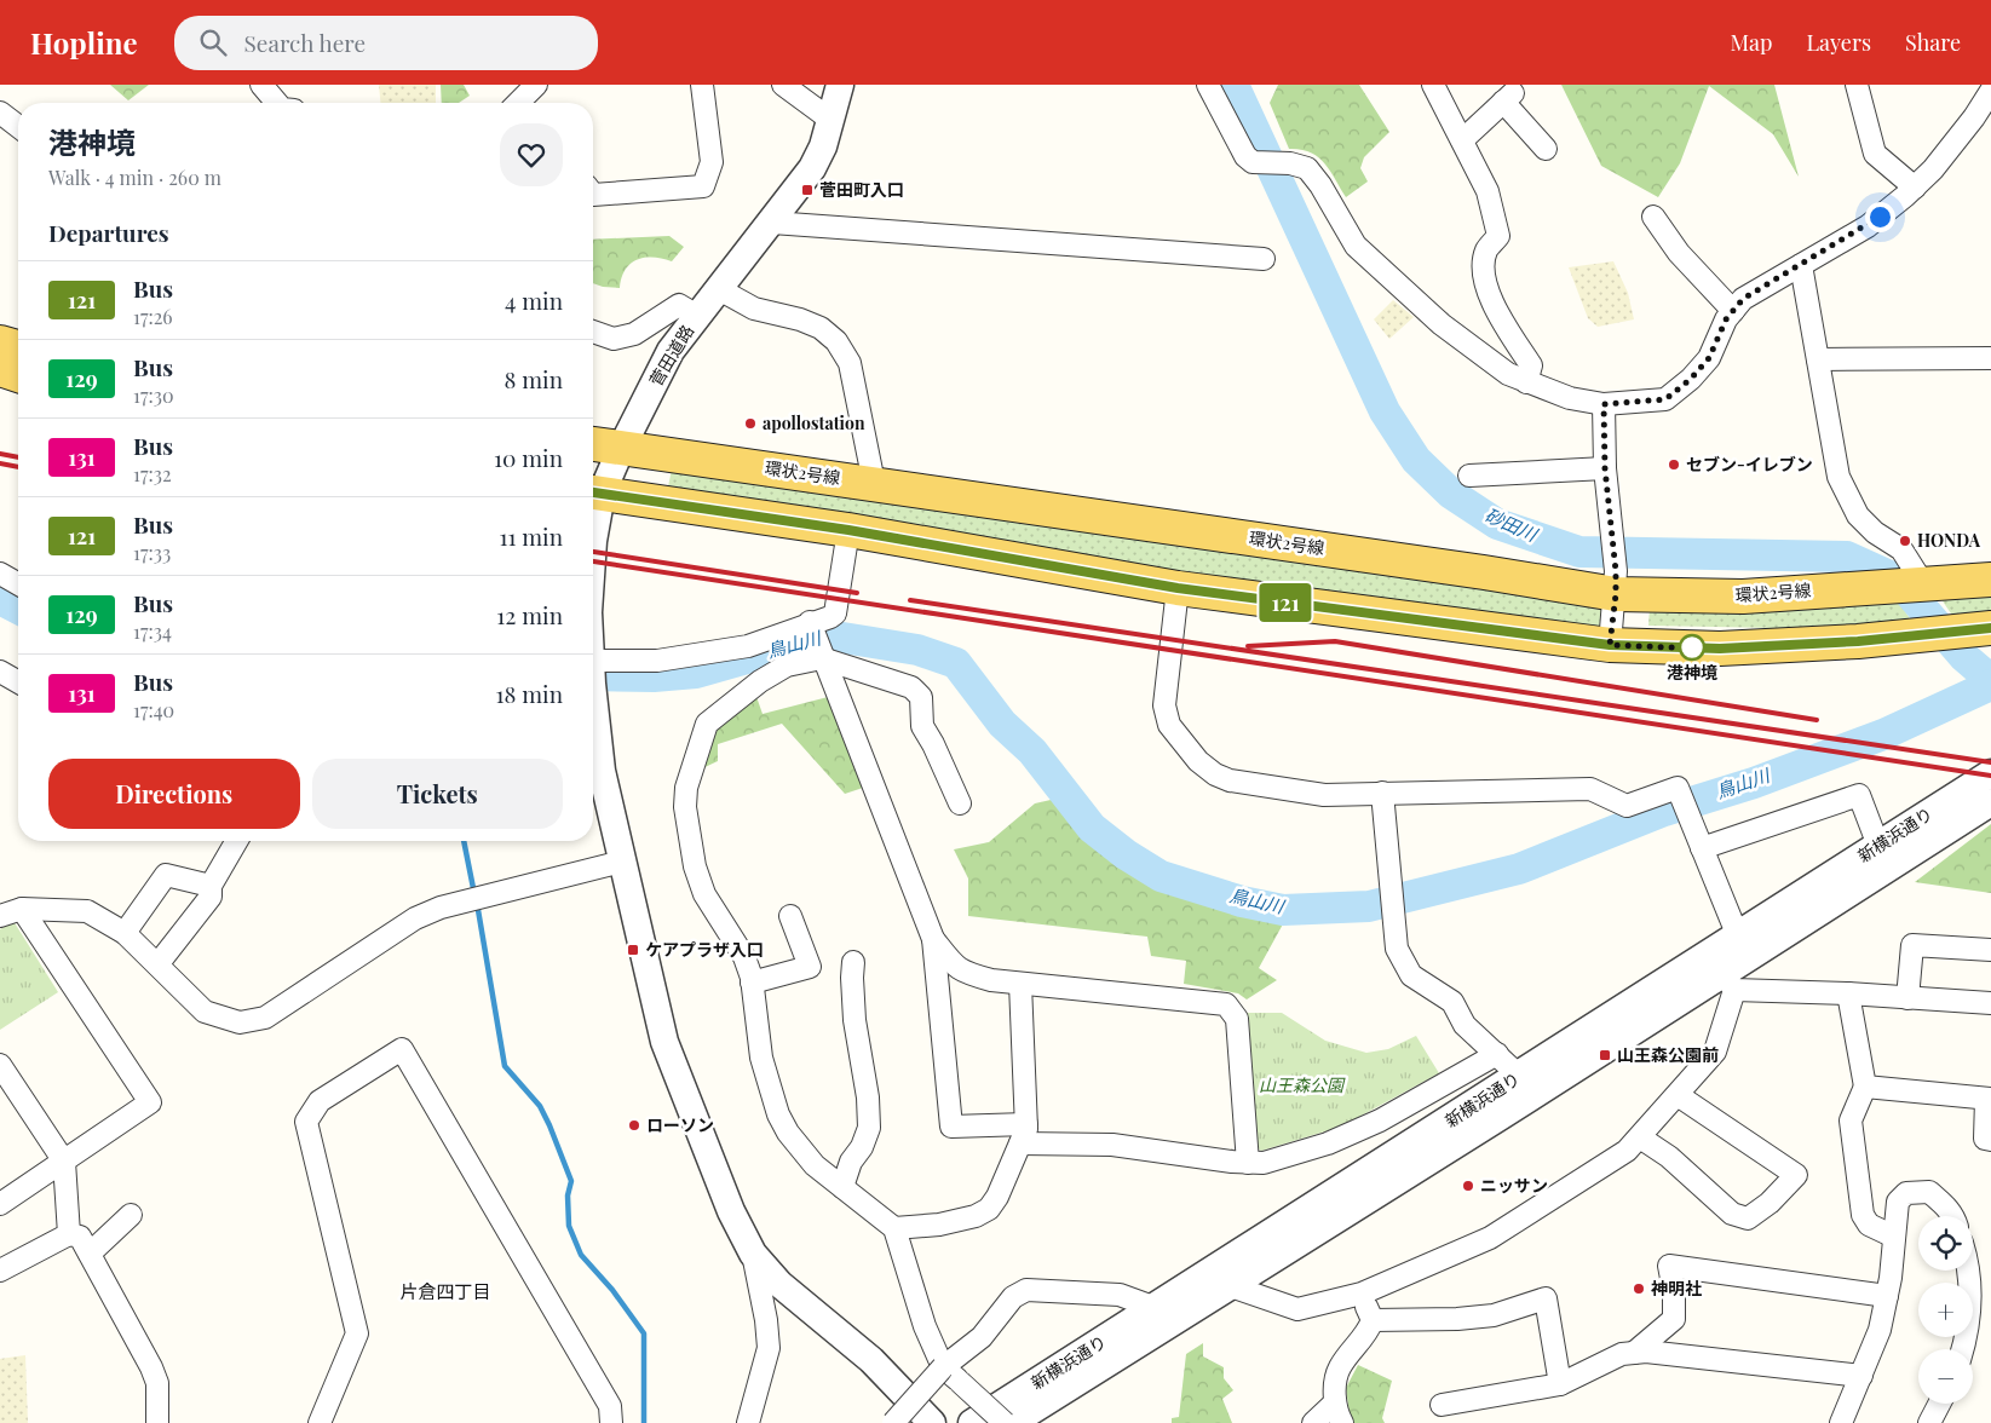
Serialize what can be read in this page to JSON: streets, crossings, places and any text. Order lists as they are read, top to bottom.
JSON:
{
  "streets": {
    "main road": ["環状2号線"],
    "street": ["菅田道路", "新横浜通り"]
  },
  "crossings": [
    ["菅田道路", "環状2号線"]
  ],
  "districts": ["片倉四丁目"],
  "water": ["砂田川", "鳥山川"],
  "parks": ["山王森公園"],
  "places": {
    "transit": ["菅田町入口", "ケアプラザ入口", "山王森公園前"],
    "other": [
      "apollostation",
      "セブン-イレブン",
      "HONDA",
      "港神境",
      "ローソン",
      "ニッサン",
      "神明社"
    ]
  },
  "lines": ["bus line 121"],
  "page": {
    "header": "Hopline",
    "search": "Search here",
    "nav": ["Map", "Layers", "Share"],
    "on_map": "121",
    "heading": [
      ["港神境", "Walk · 4 min · 260 m"],
      "Departures"
    ],
    "list": [
      {
        "mark": "121",
        "name": "Bus",
        "note": "17:26",
        "value": "4 min"
      },
      {
        "mark": "129",
        "name": "Bus",
        "note": "17:30",
        "value": "8 min"
      },
      {
        "mark": "131",
        "name": "Bus",
        "note": "17:32",
        "value": "10 min"
      },
      {
        "mark": "121",
        "name": "Bus",
        "note": "17:33",
        "value": "11 min"
      },
      {
        "mark": "129",
        "name": "Bus",
        "note": "17:34",
        "value": "12 min"
      },
      {
        "mark": "131",
        "name": "Bus",
        "note": "17:40",
        "value": "18 min"
      }
    ],
    "buttons": ["Directions", "Tickets"],
    "map_buttons": ["+", "−"]
  }
}
